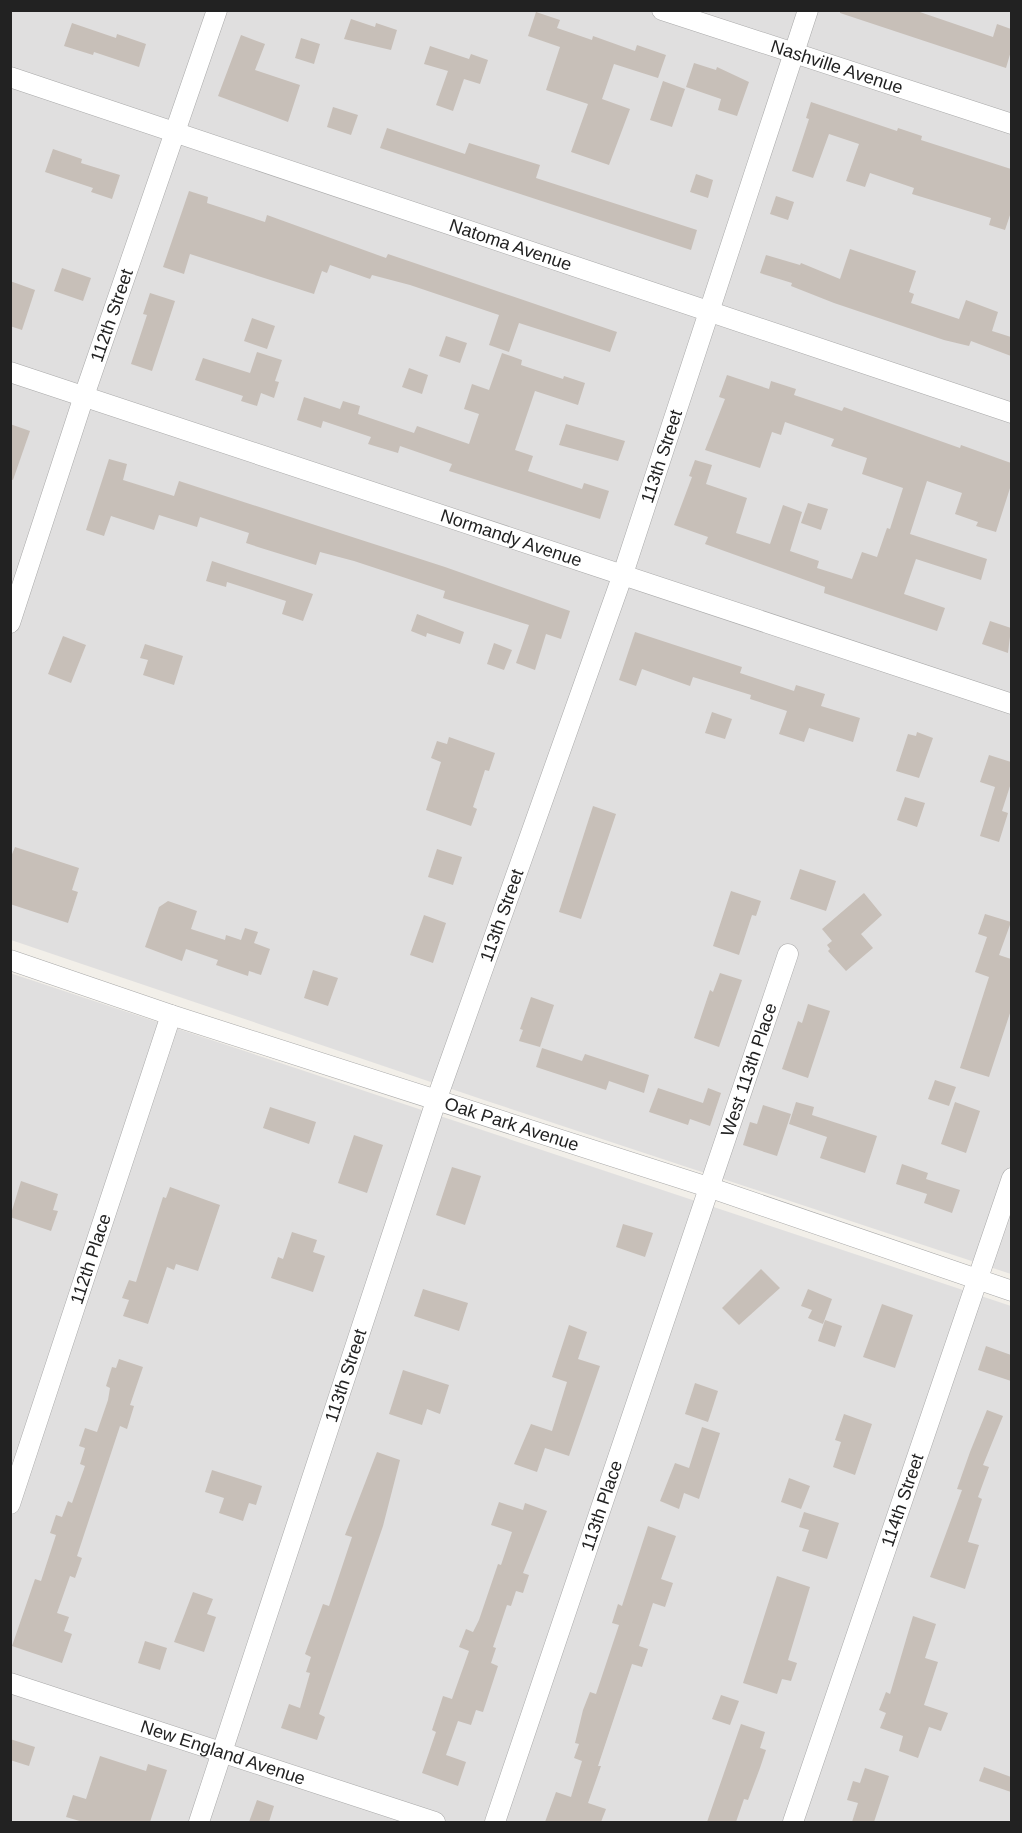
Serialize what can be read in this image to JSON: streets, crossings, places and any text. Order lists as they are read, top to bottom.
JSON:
{
  "streets": {
    "street": [
      "Nashville Avenue",
      "Natoma Avenue",
      "112th Street",
      "113th Street",
      "Normandy Avenue",
      "West 113th Place",
      "Oak Park Avenue",
      "112th Place",
      "114th Street",
      "113th Place",
      "New England Avenue"
    ]
  },
  "crossings": [
    ["Nashville Avenue", "113th Street"],
    ["Natoma Avenue", "112th Street"],
    ["Natoma Avenue", "113th Street"],
    ["112th Street", "Normandy Avenue"],
    ["113th Street", "Normandy Avenue"],
    ["113th Street", "Oak Park Avenue"],
    ["113th Street", "New England Avenue"],
    ["West 113th Place", "Oak Park Avenue"],
    ["West 113th Place", "113th Place"],
    ["Oak Park Avenue", "112th Place"],
    ["Oak Park Avenue", "114th Street"],
    ["Oak Park Avenue", "113th Place"]
  ]
}
